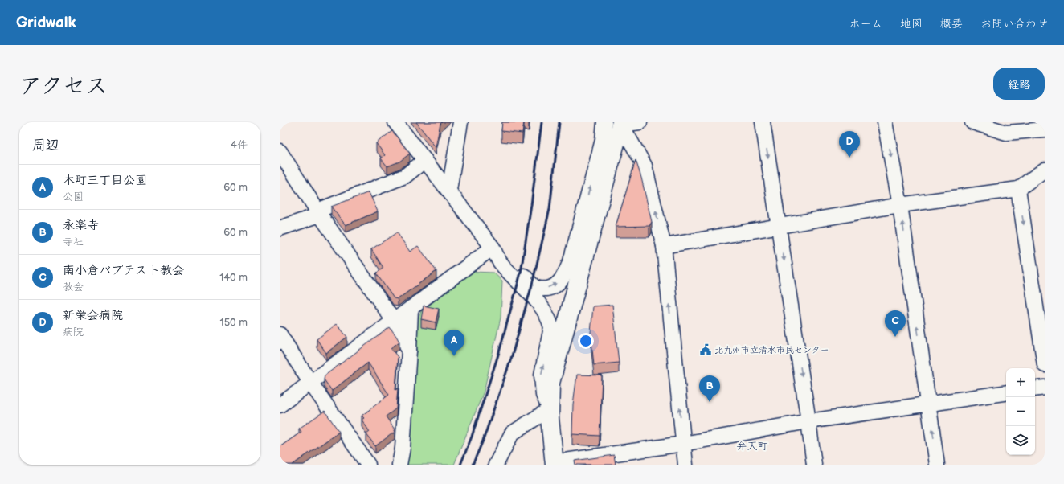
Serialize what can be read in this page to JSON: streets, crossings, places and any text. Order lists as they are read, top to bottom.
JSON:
{
  "districts": ["弁天町"],
  "places": {
    "public building": ["北九州市立清水市民センター"]
  },
  "page": {
    "header": "Gridwalk",
    "nav": [
      "ホーム",
      "地図",
      "概要",
      "お問い合わせ"
    ],
    "title": "アクセス",
    "buttons": "経路",
    "heading": ["周辺", "4件"],
    "pins": [
      "D",
      "C",
      "A",
      "B"
    ],
    "list": [
      {
        "mark": "A",
        "name": "木町三丁目公園",
        "note": "公園",
        "value": "60 m"
      },
      {
        "mark": "B",
        "name": "永楽寺",
        "note": "寺社",
        "value": "60 m"
      },
      {
        "mark": "C",
        "name": "南小倉バプテスト教会",
        "note": "教会",
        "value": "140 m"
      },
      {
        "mark": "D",
        "name": "新栄会病院",
        "note": "病院",
        "value": "150 m"
      }
    ],
    "map_buttons": ["+", "−"]
  }
}
